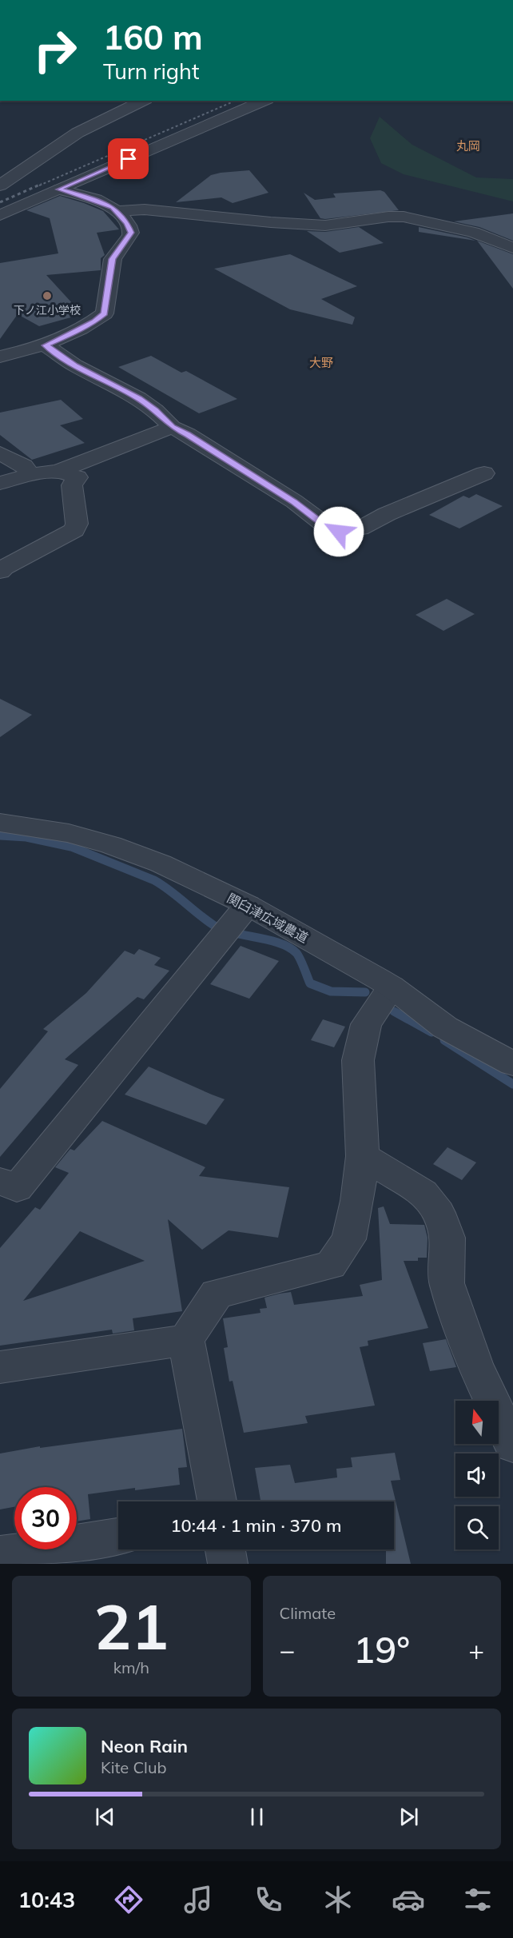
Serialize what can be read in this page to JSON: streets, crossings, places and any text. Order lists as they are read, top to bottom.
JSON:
{
  "streets": {
    "street": ["関臼津広域農道"]
  },
  "districts": ["丸岡", "大野"],
  "places": ["下ノ江小学校"],
  "north": "top",
  "page": {
    "turn": ["160 m", "Turn right"],
    "limit": "30",
    "trip": "10:44 · 1 min · 370 m",
    "tile": [
      ["21", "km/h"],
      "Climate"
    ],
    "heat": ["−", "19°", "+"],
    "song": ["Neon Rain", "Kite Club"],
    "tabs": "10:43"
  }
}
